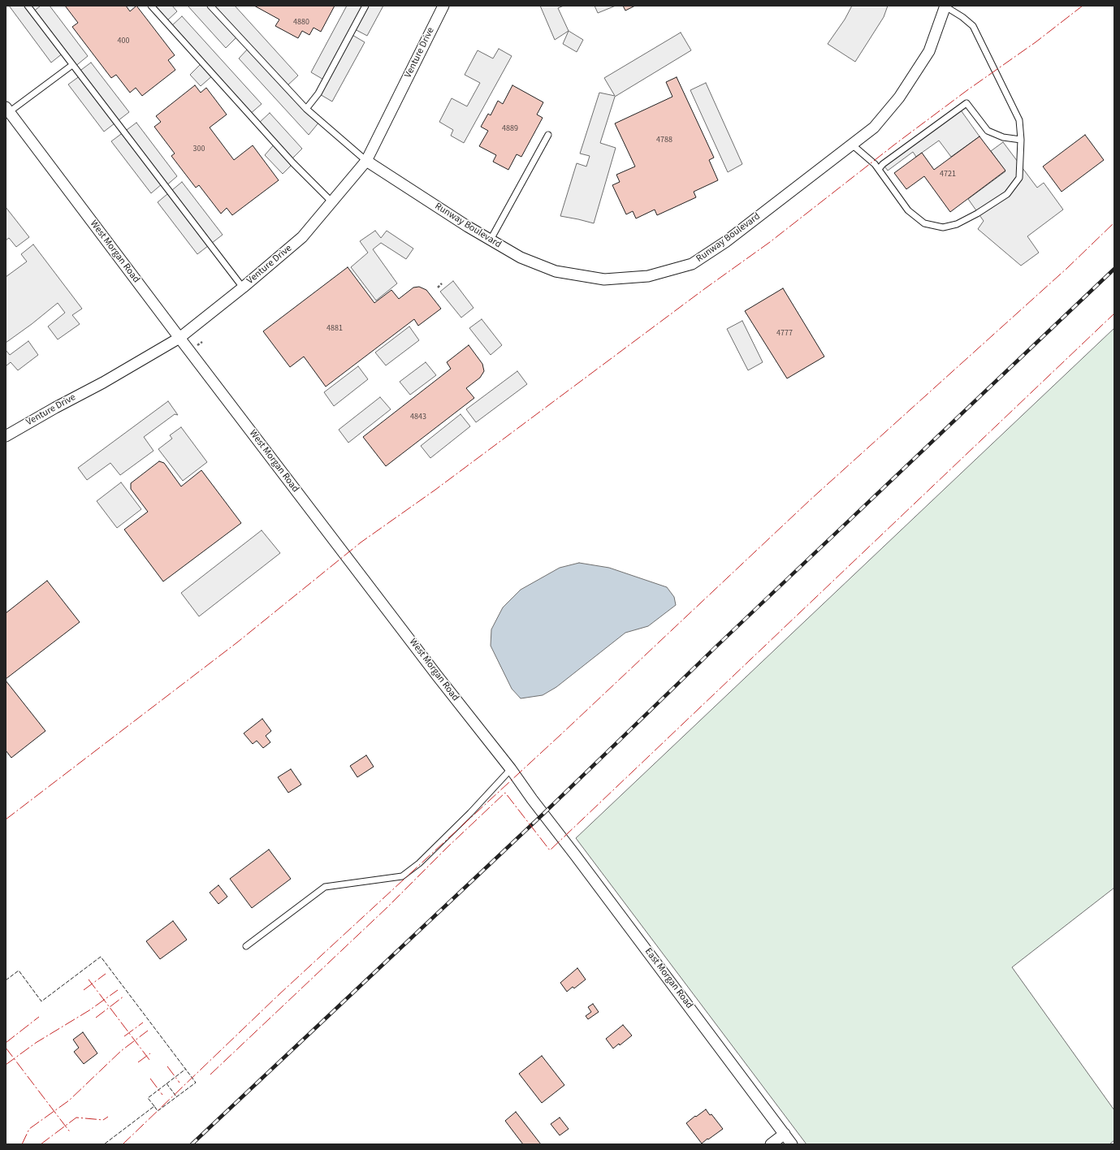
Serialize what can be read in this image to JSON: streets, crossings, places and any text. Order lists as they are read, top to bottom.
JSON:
{
  "streets": {
    "street": [
      "Venture Drive",
      "Runway Boulevard",
      "West Morgan Road",
      "East Morgan Road"
    ]
  },
  "crossings": [
    ["Venture Drive", "Runway Boulevard"],
    ["Venture Drive", "West Morgan Road"],
    ["West Morgan Road", "East Morgan Road"]
  ],
  "house_numbers": [
    "4880",
    "400",
    "4889",
    "4788",
    "300",
    "4721",
    "4881",
    "4777",
    "4843"
  ]
}
